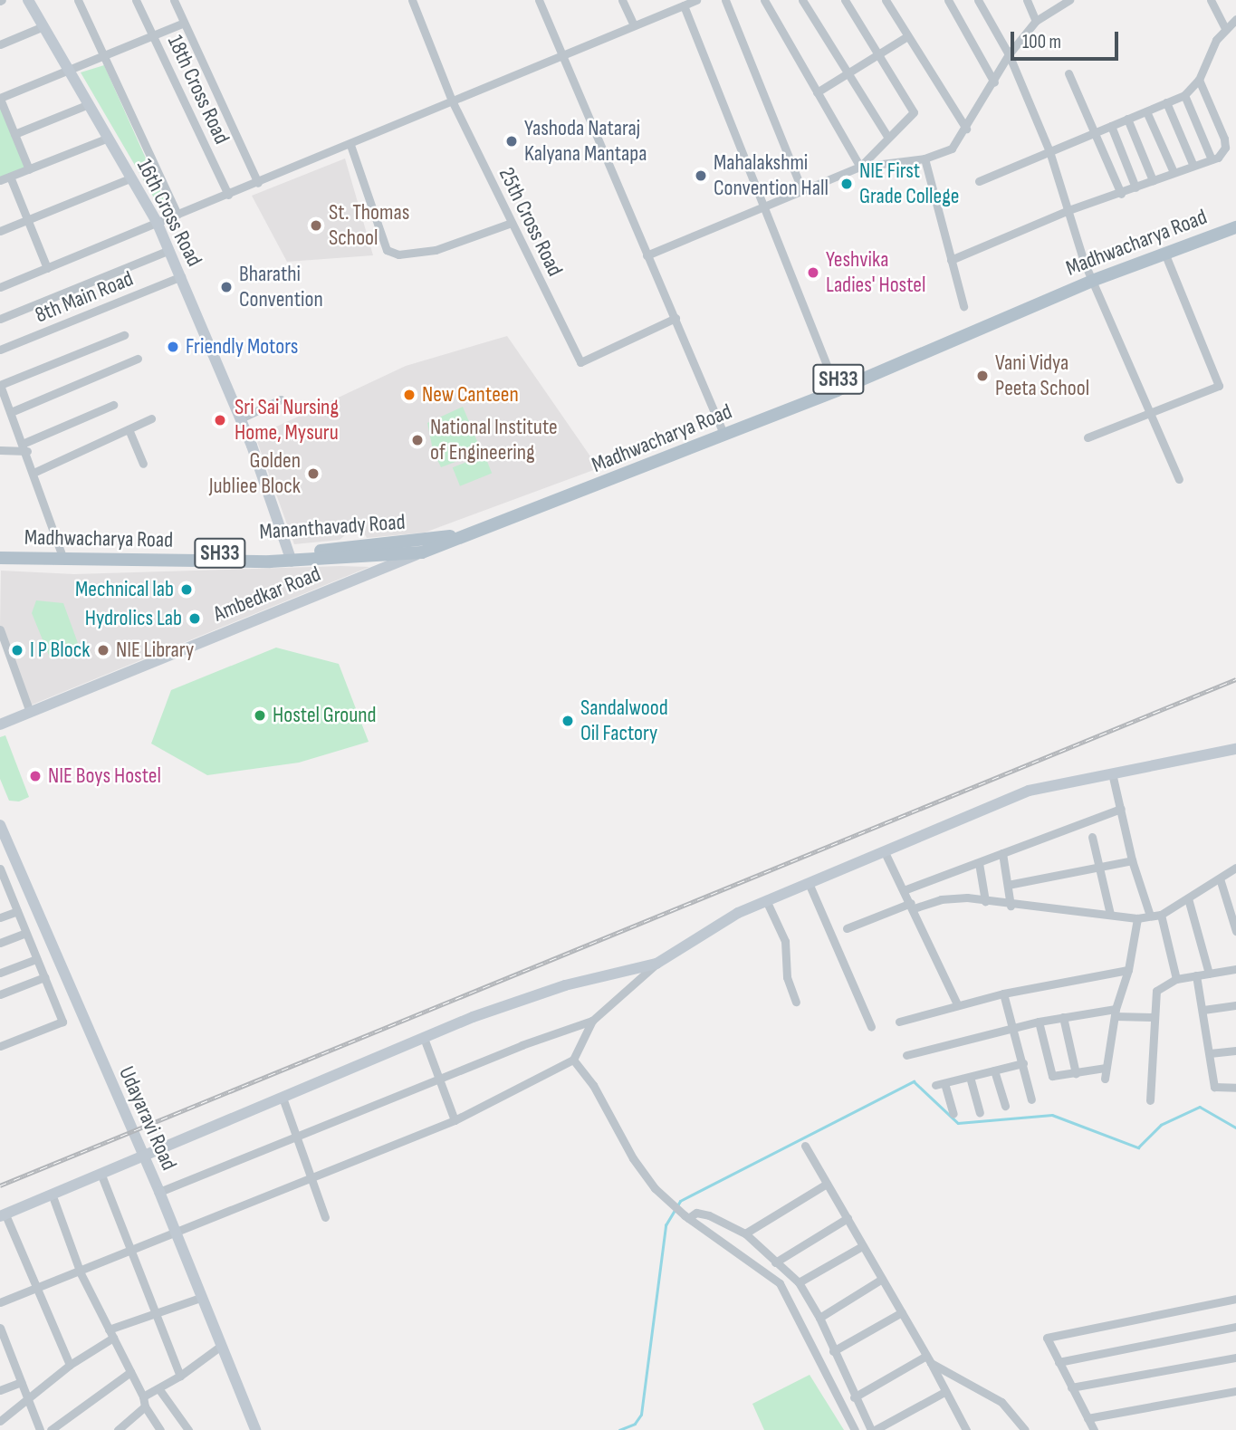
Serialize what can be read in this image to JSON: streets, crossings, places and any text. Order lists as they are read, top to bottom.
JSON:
{
  "streets": {
    "main road": ["Madhwacharya Road", "SH33", "Mananthavady Road"],
    "street": [
      "18th Cross Road",
      "16th Cross Road",
      "25th Cross Road",
      "8th Main Road",
      "Ambedkar Road",
      "Udayaravi Road"
    ]
  },
  "crossings": [
    ["16th Cross Road", "Madhwacharya Road"],
    ["16th Cross Road", "8th Main Road"],
    ["16th Cross Road", "Mananthavady Road"],
    ["Madhwacharya Road", "Mananthavady Road"],
    ["Madhwacharya Road", "Ambedkar Road"],
    ["Mananthavady Road", "Ambedkar Road"]
  ],
  "places": [
    "Yashoda Nataraj Kalyana Mantapa",
    "Mahalakshmi Convention Hall",
    "NIE First Grade College",
    "St. Thomas School",
    "Yeshvika Ladies' Hostel",
    "Bharathi Convention",
    "Friendly Motors",
    "Vani Vidya Peeta School",
    "New Canteen",
    "Sri Sai Nursing Home, Mysuru",
    "National Institute of Engineering",
    "Golden Jubliee Block",
    "Mechnical lab",
    "Hydrolics Lab",
    "I P Block",
    "NIE Library",
    "Hostel Ground",
    "Sandalwood Oil Factory",
    "NIE Boys Hostel"
  ],
  "scale_bar": "100 m"
}
